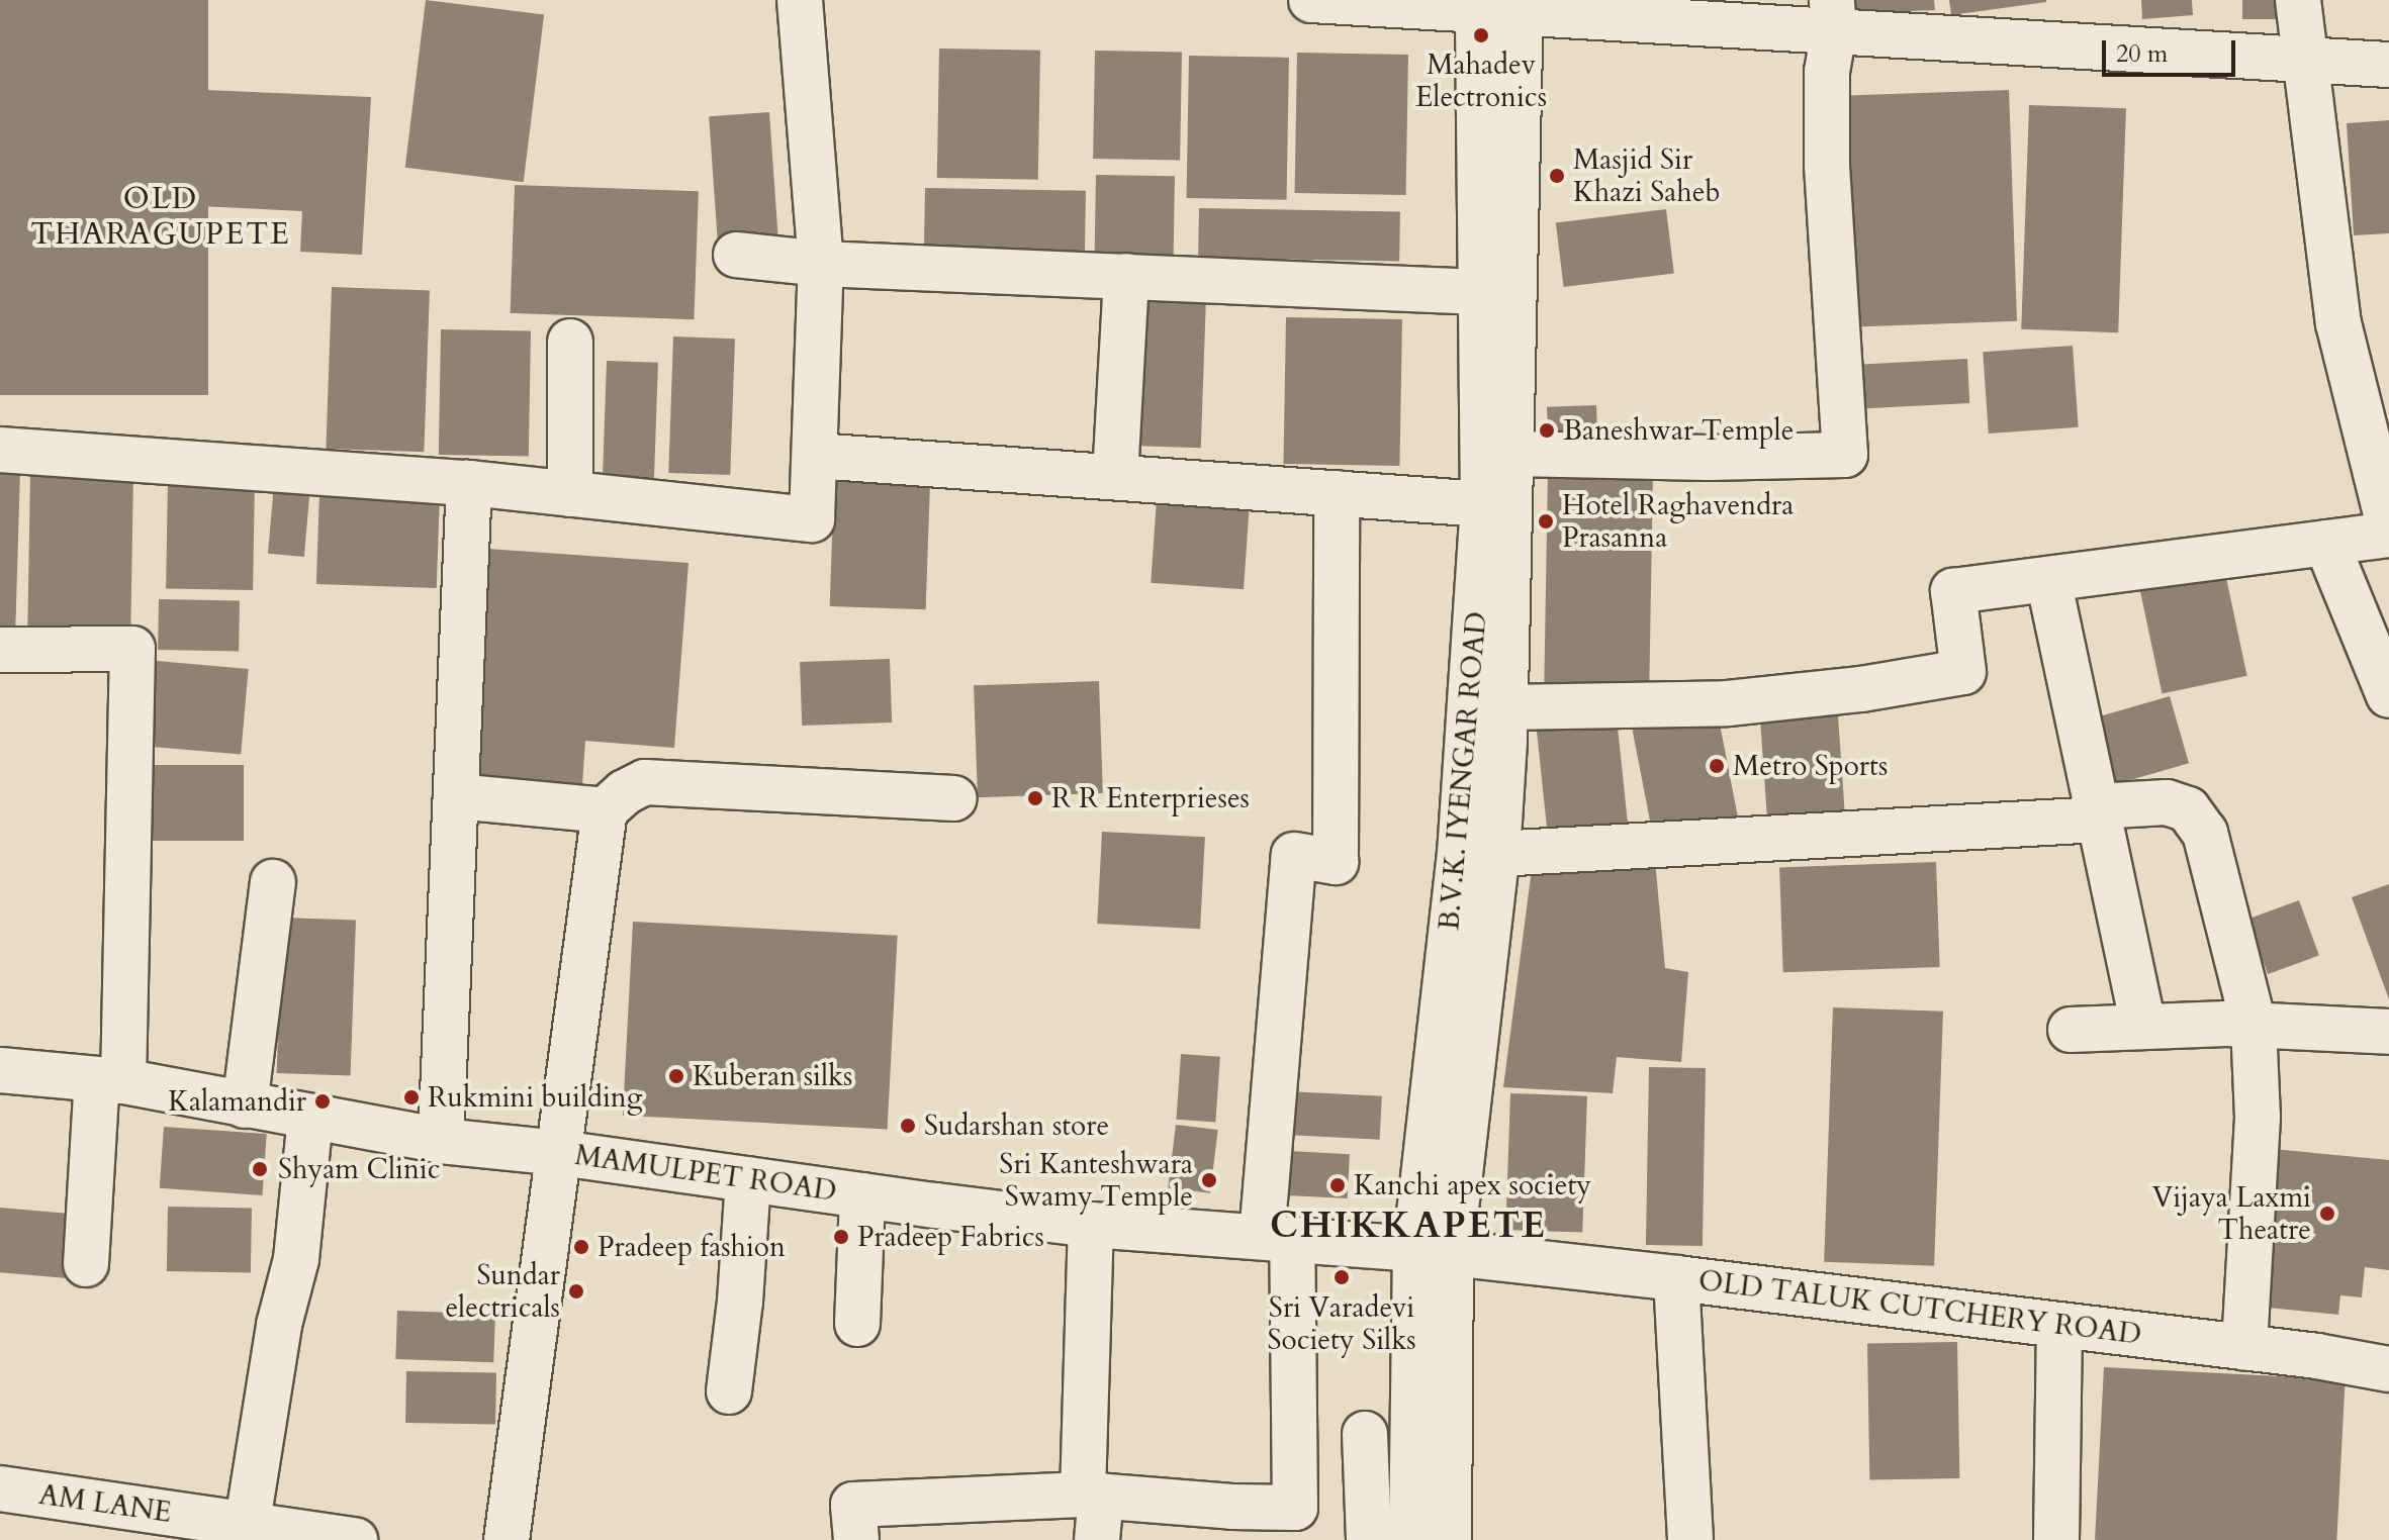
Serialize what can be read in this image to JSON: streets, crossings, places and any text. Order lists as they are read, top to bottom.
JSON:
{
  "streets": {
    "street": [
      "B.V.K. IYENGAR ROAD",
      "MAMULPET ROAD",
      "OLD TALUK CUTCHERY ROAD",
      "AM LANE"
    ]
  },
  "crossings": [
    ["B.V.K. IYENGAR ROAD", "MAMULPET ROAD"],
    ["B.V.K. IYENGAR ROAD", "OLD TALUK CUTCHERY ROAD"],
    ["MAMULPET ROAD", "OLD TALUK CUTCHERY ROAD"]
  ],
  "districts": ["OLD THARAGUPETE", "CHIKKAPETE"],
  "places": [
    "Mahadev Electronics",
    "Masjid Sir Khazi Saheb",
    "Baneshwar Temple",
    "Hotel Raghavendra Prasanna",
    "Metro Sports",
    "R R Enterprieses",
    "Kuberan silks",
    "Rukmini building",
    "Kalamandir",
    "Sudarshan store",
    "Shyam Clinic",
    "Sri Kanteshwara Swamy Temple",
    "Kanchi apex society",
    "Vijaya Laxmi Theatre",
    "Pradeep Fabrics",
    "Pradeep fashion",
    "Sri Varadevi Society Silks",
    "Sundar electricals"
  ],
  "scale_bar": "20 m"
}
